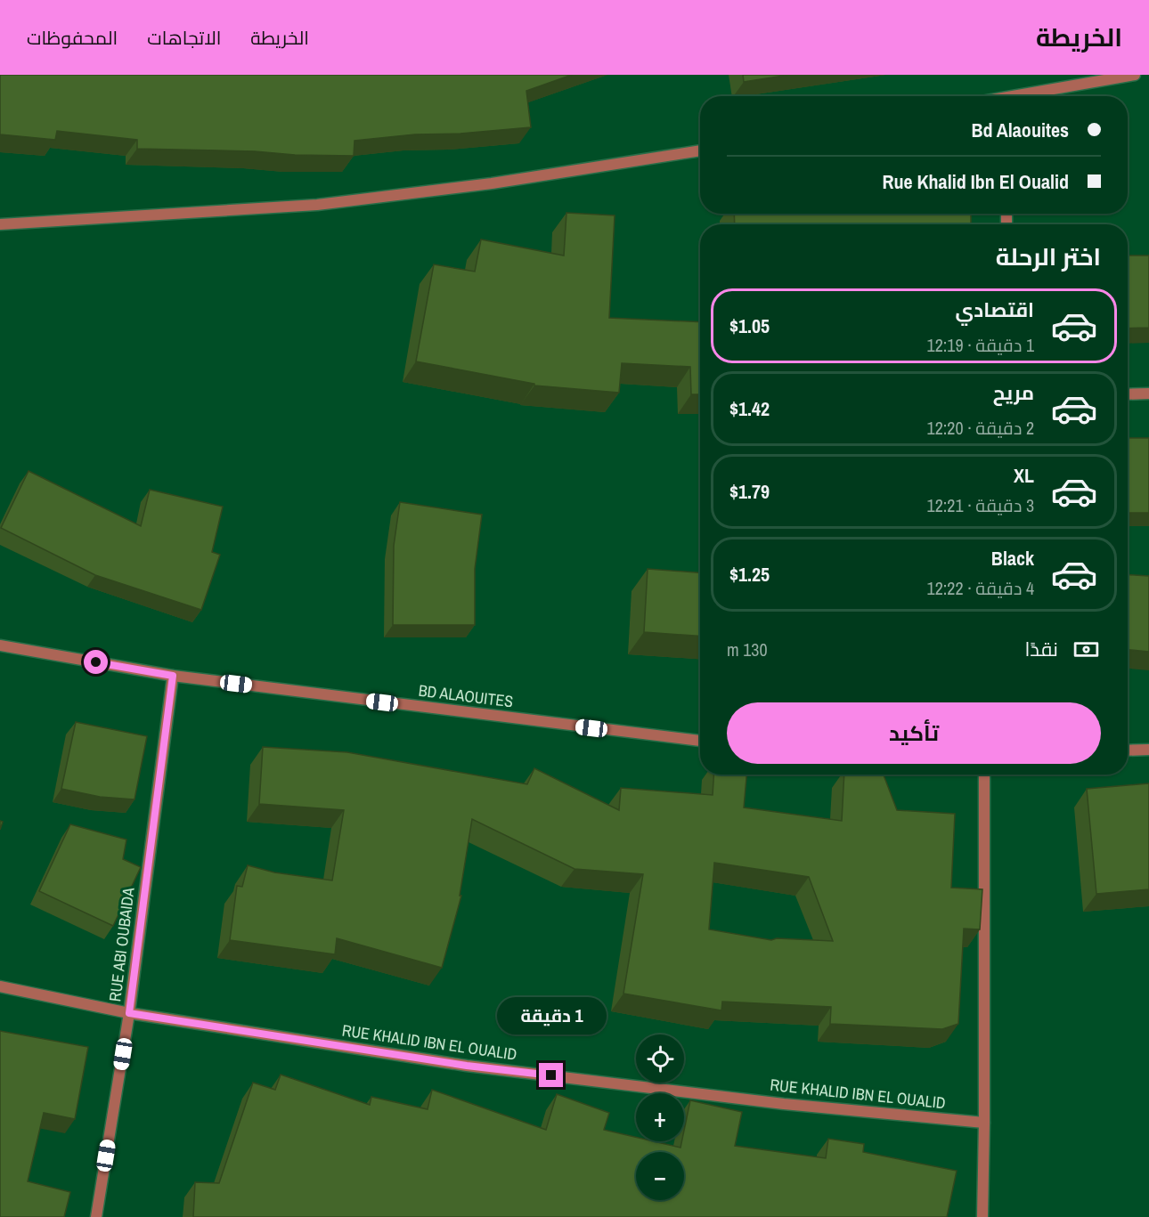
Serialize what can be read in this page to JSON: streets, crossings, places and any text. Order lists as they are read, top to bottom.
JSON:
{
  "streets": {
    "street": ["BD ALAOUITES", "RUE ABI OUBAIDA", "RUE KHALID IBN EL OUALID"]
  },
  "crossings": [
    ["BD ALAOUITES", "RUE ABI OUBAIDA"],
    ["RUE ABI OUBAIDA", "RUE KHALID IBN EL OUALID"]
  ],
  "page": {
    "header": "الخريطة",
    "nav": ["الخريطة", "الاتجاهات", "المحفوظات"],
    "banner": ["Bd Alaouites", "Rue Khalid Ibn El Oualid"],
    "heading": "اختر الرحلة",
    "list": [
      {
        "name": "اقتصادي",
        "note": "1 دقيقة · 12:19",
        "value": "$1.05"
      },
      {
        "name": "مريح",
        "note": "2 دقيقة · 12:20",
        "value": "$1.42"
      },
      {
        "name": "XL",
        "note": "3 دقيقة · 12:21",
        "value": "$1.79"
      },
      {
        "name": "Black",
        "note": "4 دقيقة · 12:22",
        "value": "$1.25"
      }
    ],
    "pay": ["نقدًا", "130 m"],
    "buttons": "تأكيد",
    "bubble": "1 دقيقة",
    "map_buttons": ["+", "−"]
  }
}
